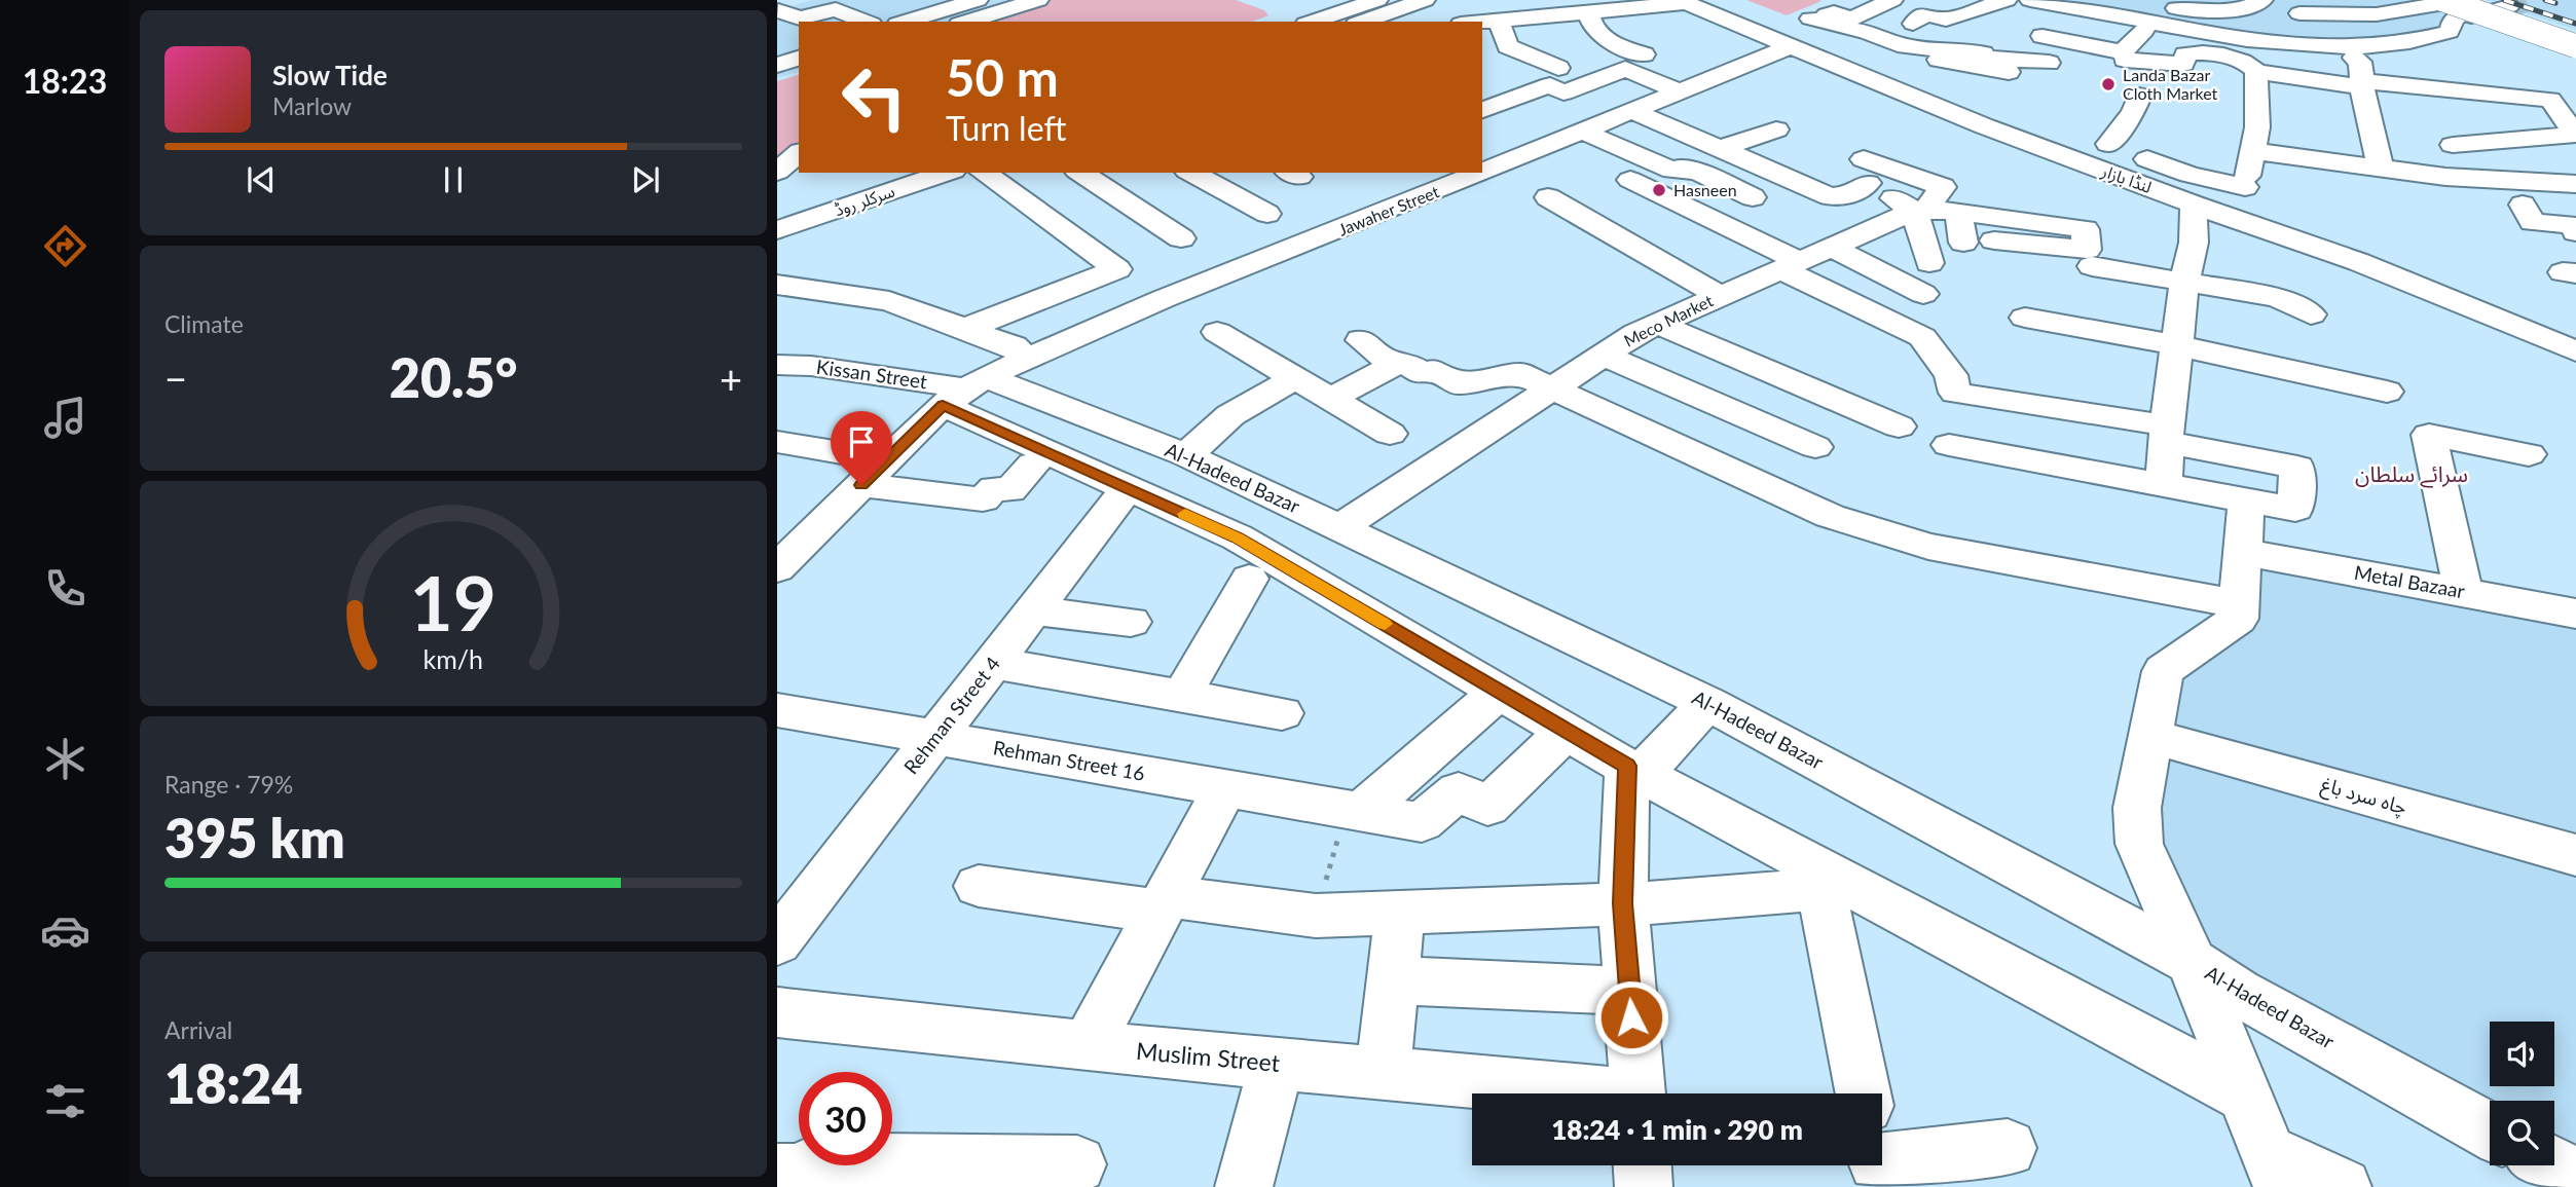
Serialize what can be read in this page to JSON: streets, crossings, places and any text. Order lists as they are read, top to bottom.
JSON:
{
  "streets": {
    "street": [
      "لنڈا بازار",
      "سرکلر روڈ",
      "Jawaher Street",
      "Meco Market",
      "Kissan Street",
      "Al-Hadeed Bazar",
      "Metal Bazaar",
      "Rehman Street 4",
      "Rehman Street 16",
      "چاہ سرد باغ",
      "Muslim Street"
    ]
  },
  "crossings": [
    ["لنڈا بازار", "Jawaher Street"],
    ["Jawaher Street", "Kissan Street"],
    ["Jawaher Street", "Al-Hadeed Bazar"],
    ["Meco Market", "Al-Hadeed Bazar"],
    ["Kissan Street", "Al-Hadeed Bazar"],
    ["Rehman Street 4", "Rehman Street 16"]
  ],
  "districts": ["سرائے سلطان"],
  "places": ["Landa Bazar Cloth Market", "Hasneen"],
  "page": {
    "tabs": "18:23",
    "turn": ["50 m", "Turn left"],
    "song": ["Slow Tide", "Marlow"],
    "tile": [
      "Climate",
      ["Range · 79%", "395 km"],
      ["Arrival", "18:24"]
    ],
    "heat": ["−", "20.5°", "+"],
    "limit": "30",
    "trip": "18:24 · 1 min · 290 m",
    "gauge": ["19", "km/h"]
  }
}
